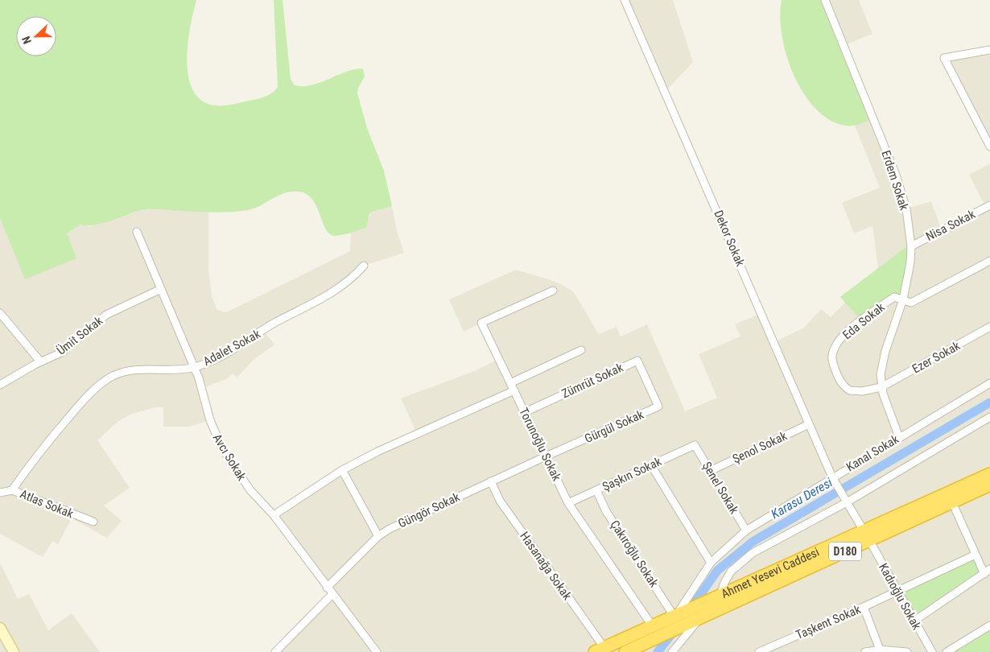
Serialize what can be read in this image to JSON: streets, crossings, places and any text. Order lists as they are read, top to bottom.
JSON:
{
  "streets": {
    "highway": ["D180", "Ahmet Yesevi Caddesi"],
    "street": [
      "Erdem Sokak",
      "Nisa Sokak",
      "Dekor Sokak",
      "Eda Sokak",
      "Ümit Sokak",
      "Adalet Sokak",
      "Ezer Sokak",
      "Zümrüt Sokak",
      "Gürgül Sokak",
      "Torunoğlu Sokak",
      "Şenol Sokak",
      "Kanal Sokak",
      "Avcı Sokak",
      "Şaşkın Sokak",
      "Şenel Sokak",
      "Atlas Sokak",
      "Güngör Sokak",
      "Çakıroğlu Sokak",
      "Hasanağa Sokak",
      "Kadıoğlu Sokak",
      "Taşkent Sokak"
    ]
  },
  "crossings": [
    ["Erdem Sokak", "Nisa Sokak"],
    ["Erdem Sokak", "Eda Sokak"],
    ["Erdem Sokak", "Ezer Sokak"],
    ["Erdem Sokak", "Kanal Sokak"],
    ["Dekor Sokak", "Şenol Sokak"],
    ["Dekor Sokak", "Kanal Sokak"],
    ["Dekor Sokak", "Kadıoğlu Sokak"],
    ["Eda Sokak", "Ezer Sokak"],
    ["Ümit Sokak", "Avcı Sokak"],
    ["Adalet Sokak", "Avcı Sokak"],
    ["Adalet Sokak", "Atlas Sokak"],
    ["Zümrüt Sokak", "Gürgül Sokak"],
    ["Zümrüt Sokak", "Torunoğlu Sokak"],
    ["Gürgül Sokak", "Torunoğlu Sokak"],
    ["Gürgül Sokak", "Güngör Sokak"],
    ["Torunoğlu Sokak", "Şaşkın Sokak"],
    ["Torunoğlu Sokak", "Güngör Sokak"],
    ["Torunoğlu Sokak", "Ahmet Yesevi Caddesi"],
    ["Şenol Sokak", "Şenel Sokak"],
    ["Kanal Sokak", "Şenel Sokak"],
    ["Kanal Sokak", "Çakıroğlu Sokak"],
    ["Kanal Sokak", "Ahmet Yesevi Caddesi"],
    ["Avcı Sokak", "Güngör Sokak"],
    ["Şaşkın Sokak", "Şenel Sokak"],
    ["Şaşkın Sokak", "Çakıroğlu Sokak"],
    ["Güngör Sokak", "Hasanağa Sokak"],
    ["Çakıroğlu Sokak", "Ahmet Yesevi Caddesi"],
    ["Hasanağa Sokak", "Ahmet Yesevi Caddesi"],
    ["Ahmet Yesevi Caddesi", "Kadıoğlu Sokak"],
    ["Kadıoğlu Sokak", "Taşkent Sokak"]
  ],
  "water": ["Karasu Deresi"],
  "north": "left"
}
